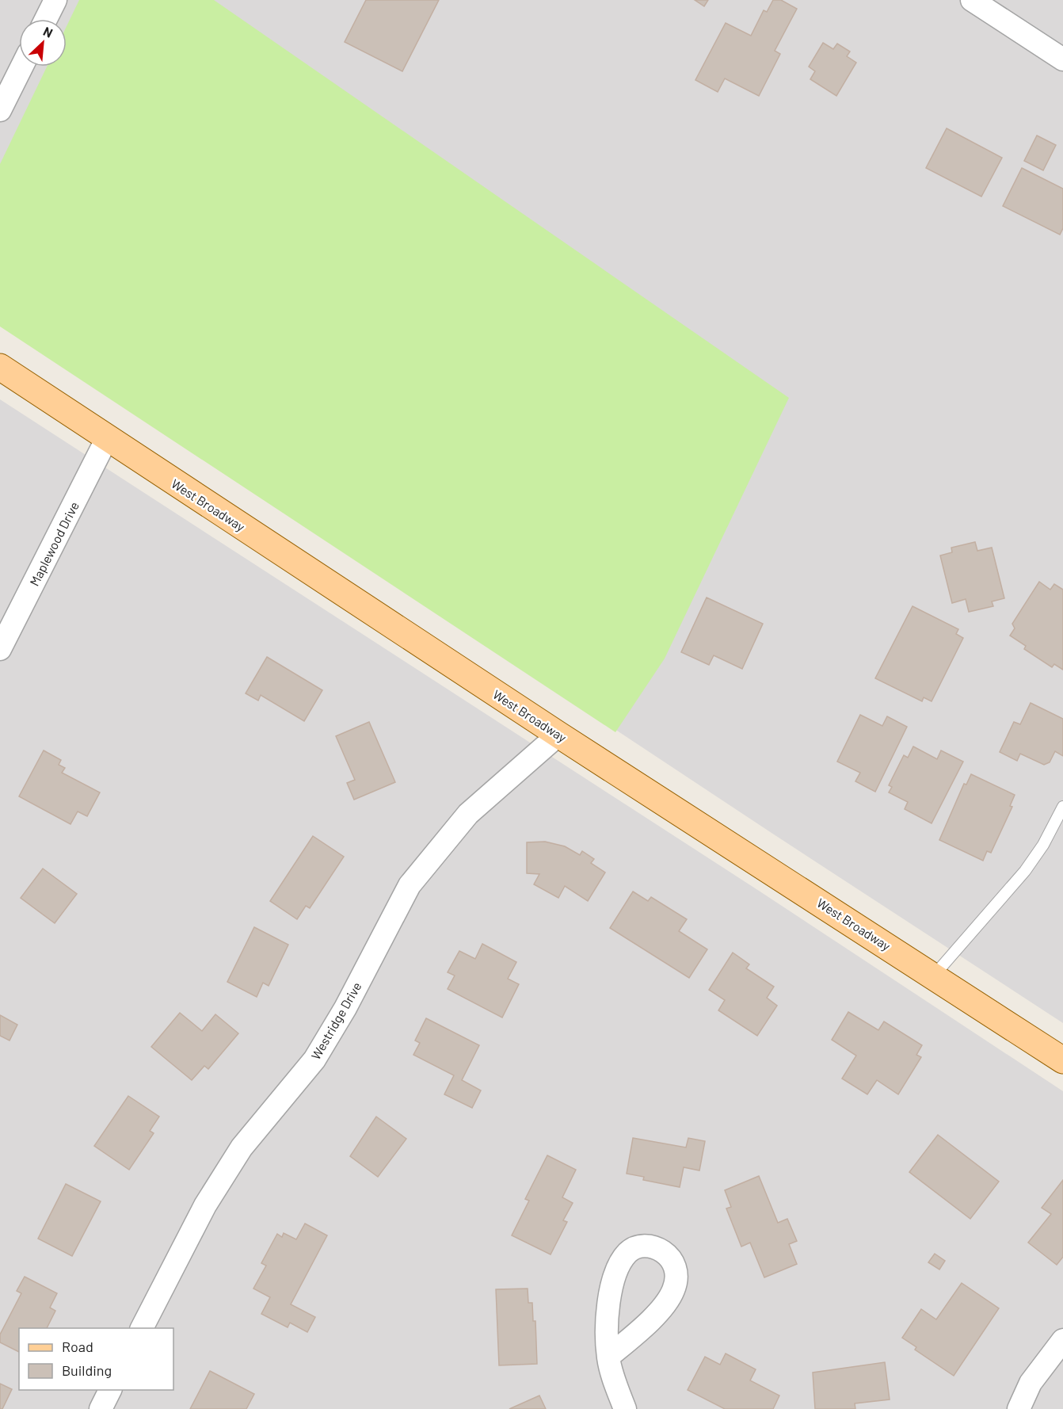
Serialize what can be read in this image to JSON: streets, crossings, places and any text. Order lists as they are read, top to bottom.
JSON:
{
  "streets": {
    "main road": ["West Broadway"],
    "street": ["Maplewood Drive", "Westridge Drive"]
  },
  "crossings": [
    ["West Broadway", "Maplewood Drive"],
    ["West Broadway", "Westridge Drive"]
  ],
  "legend": ["Road", "Building"],
  "north": "top right"
}
